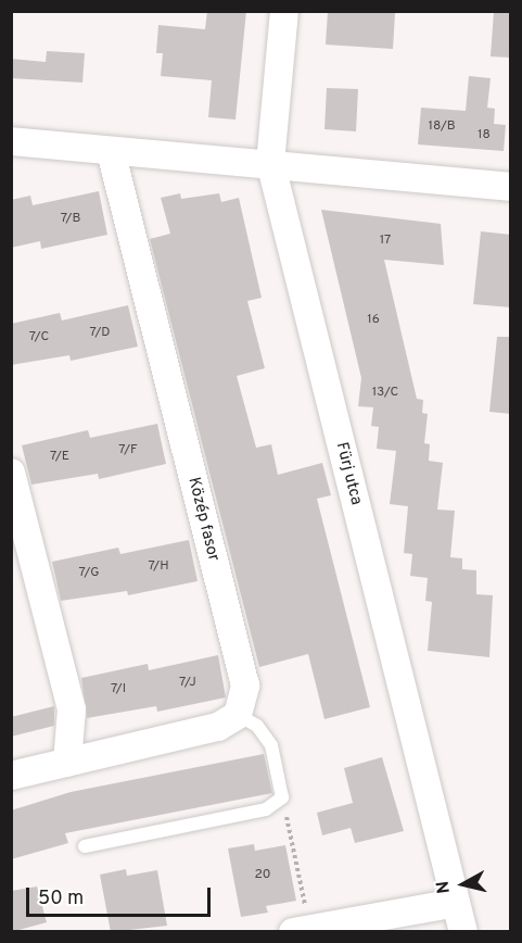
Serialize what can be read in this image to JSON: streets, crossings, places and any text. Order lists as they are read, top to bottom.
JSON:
{
  "streets": {
    "street": ["Fürj utca", "Közép fasor"]
  },
  "house_numbers": [
    "18/B",
    "18",
    "7/B",
    "17",
    "16",
    "7/D",
    "7/C",
    "13/C",
    "7/F",
    "7/E",
    "7/H",
    "7/G",
    "7/J",
    "7/I",
    "20"
  ],
  "scale_bar": "50 m",
  "north": "left"
}
